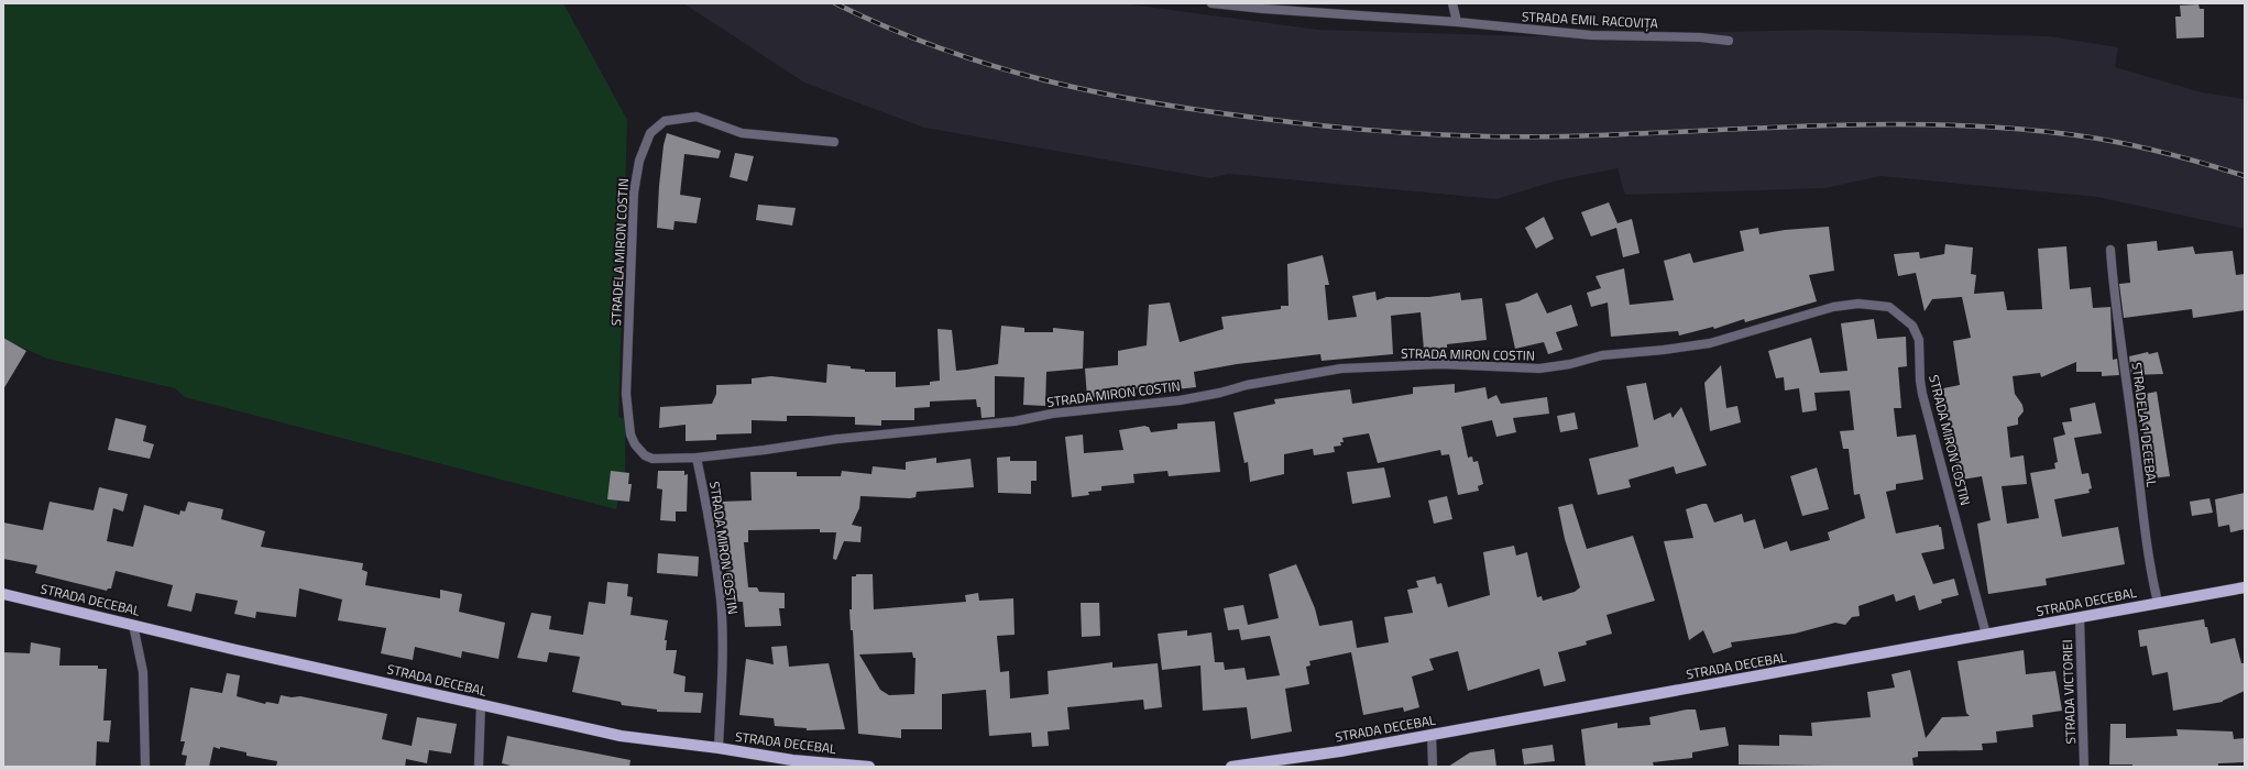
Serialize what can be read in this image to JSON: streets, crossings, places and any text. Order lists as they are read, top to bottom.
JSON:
{
  "streets": {
    "main road": ["STRADA DECEBAL"],
    "street": [
      "STRADA EMIL RACOVIȚA",
      "STRADELA MIRON COSTIN",
      "STRADA MIRON COSTIN",
      "STRADELA 1 DECEBAL",
      "STRADA VICTORIEI"
    ]
  },
  "crossings": [
    ["STRADELA MIRON COSTIN", "STRADA MIRON COSTIN"],
    ["STRADA MIRON COSTIN", "STRADA DECEBAL"],
    ["STRADELA 1 DECEBAL", "STRADA DECEBAL"],
    ["STRADA DECEBAL", "STRADA VICTORIEI"]
  ]
}
